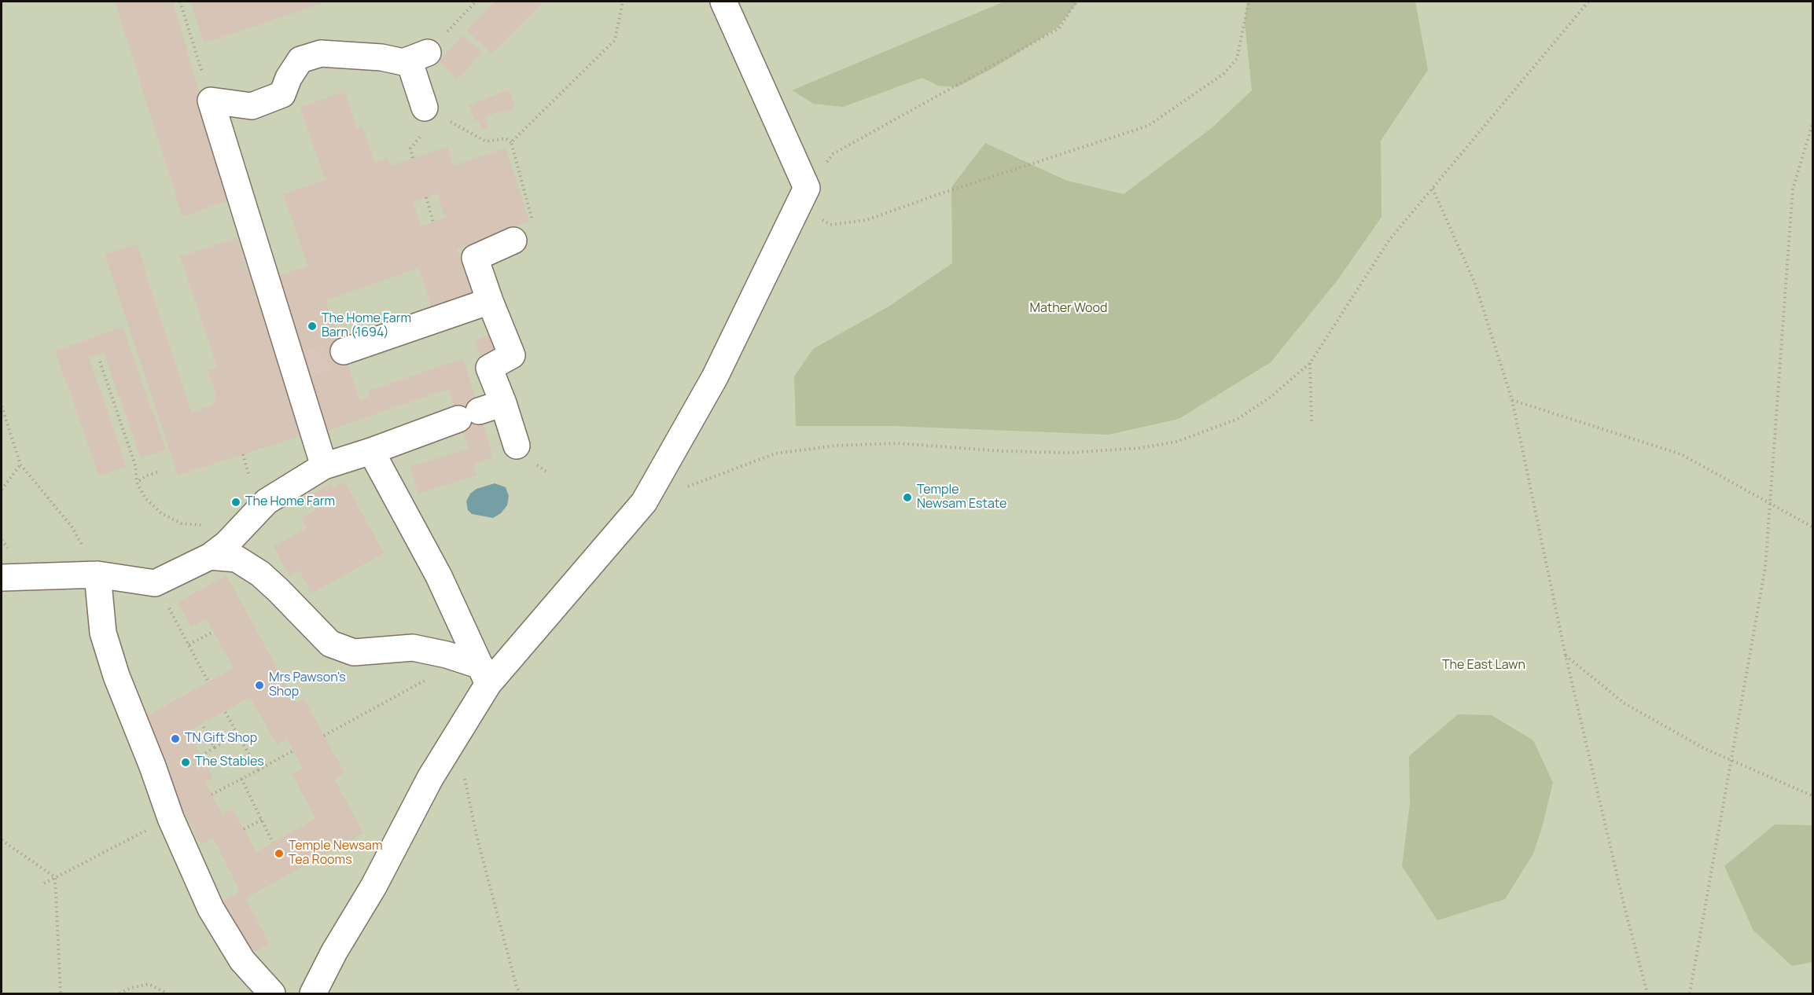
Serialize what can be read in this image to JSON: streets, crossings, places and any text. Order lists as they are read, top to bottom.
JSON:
{
  "parks": ["Mather Wood", "The East Lawn"],
  "places": [
    "The Home Farm Barn (1694)",
    "Temple Newsam Estate",
    "The Home Farm",
    "Mrs Pawson's Shop",
    "TN Gift Shop",
    "The Stables",
    "Temple Newsam Tea Rooms"
  ]
}
